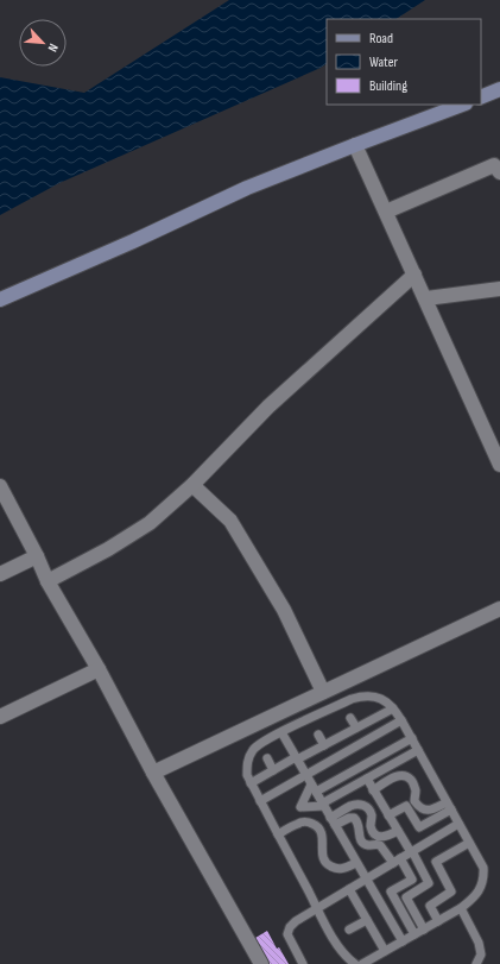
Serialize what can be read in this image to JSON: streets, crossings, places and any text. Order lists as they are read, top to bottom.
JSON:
{
  "legend": ["Road", "Water", "Building"],
  "north": "bottom right"
}
